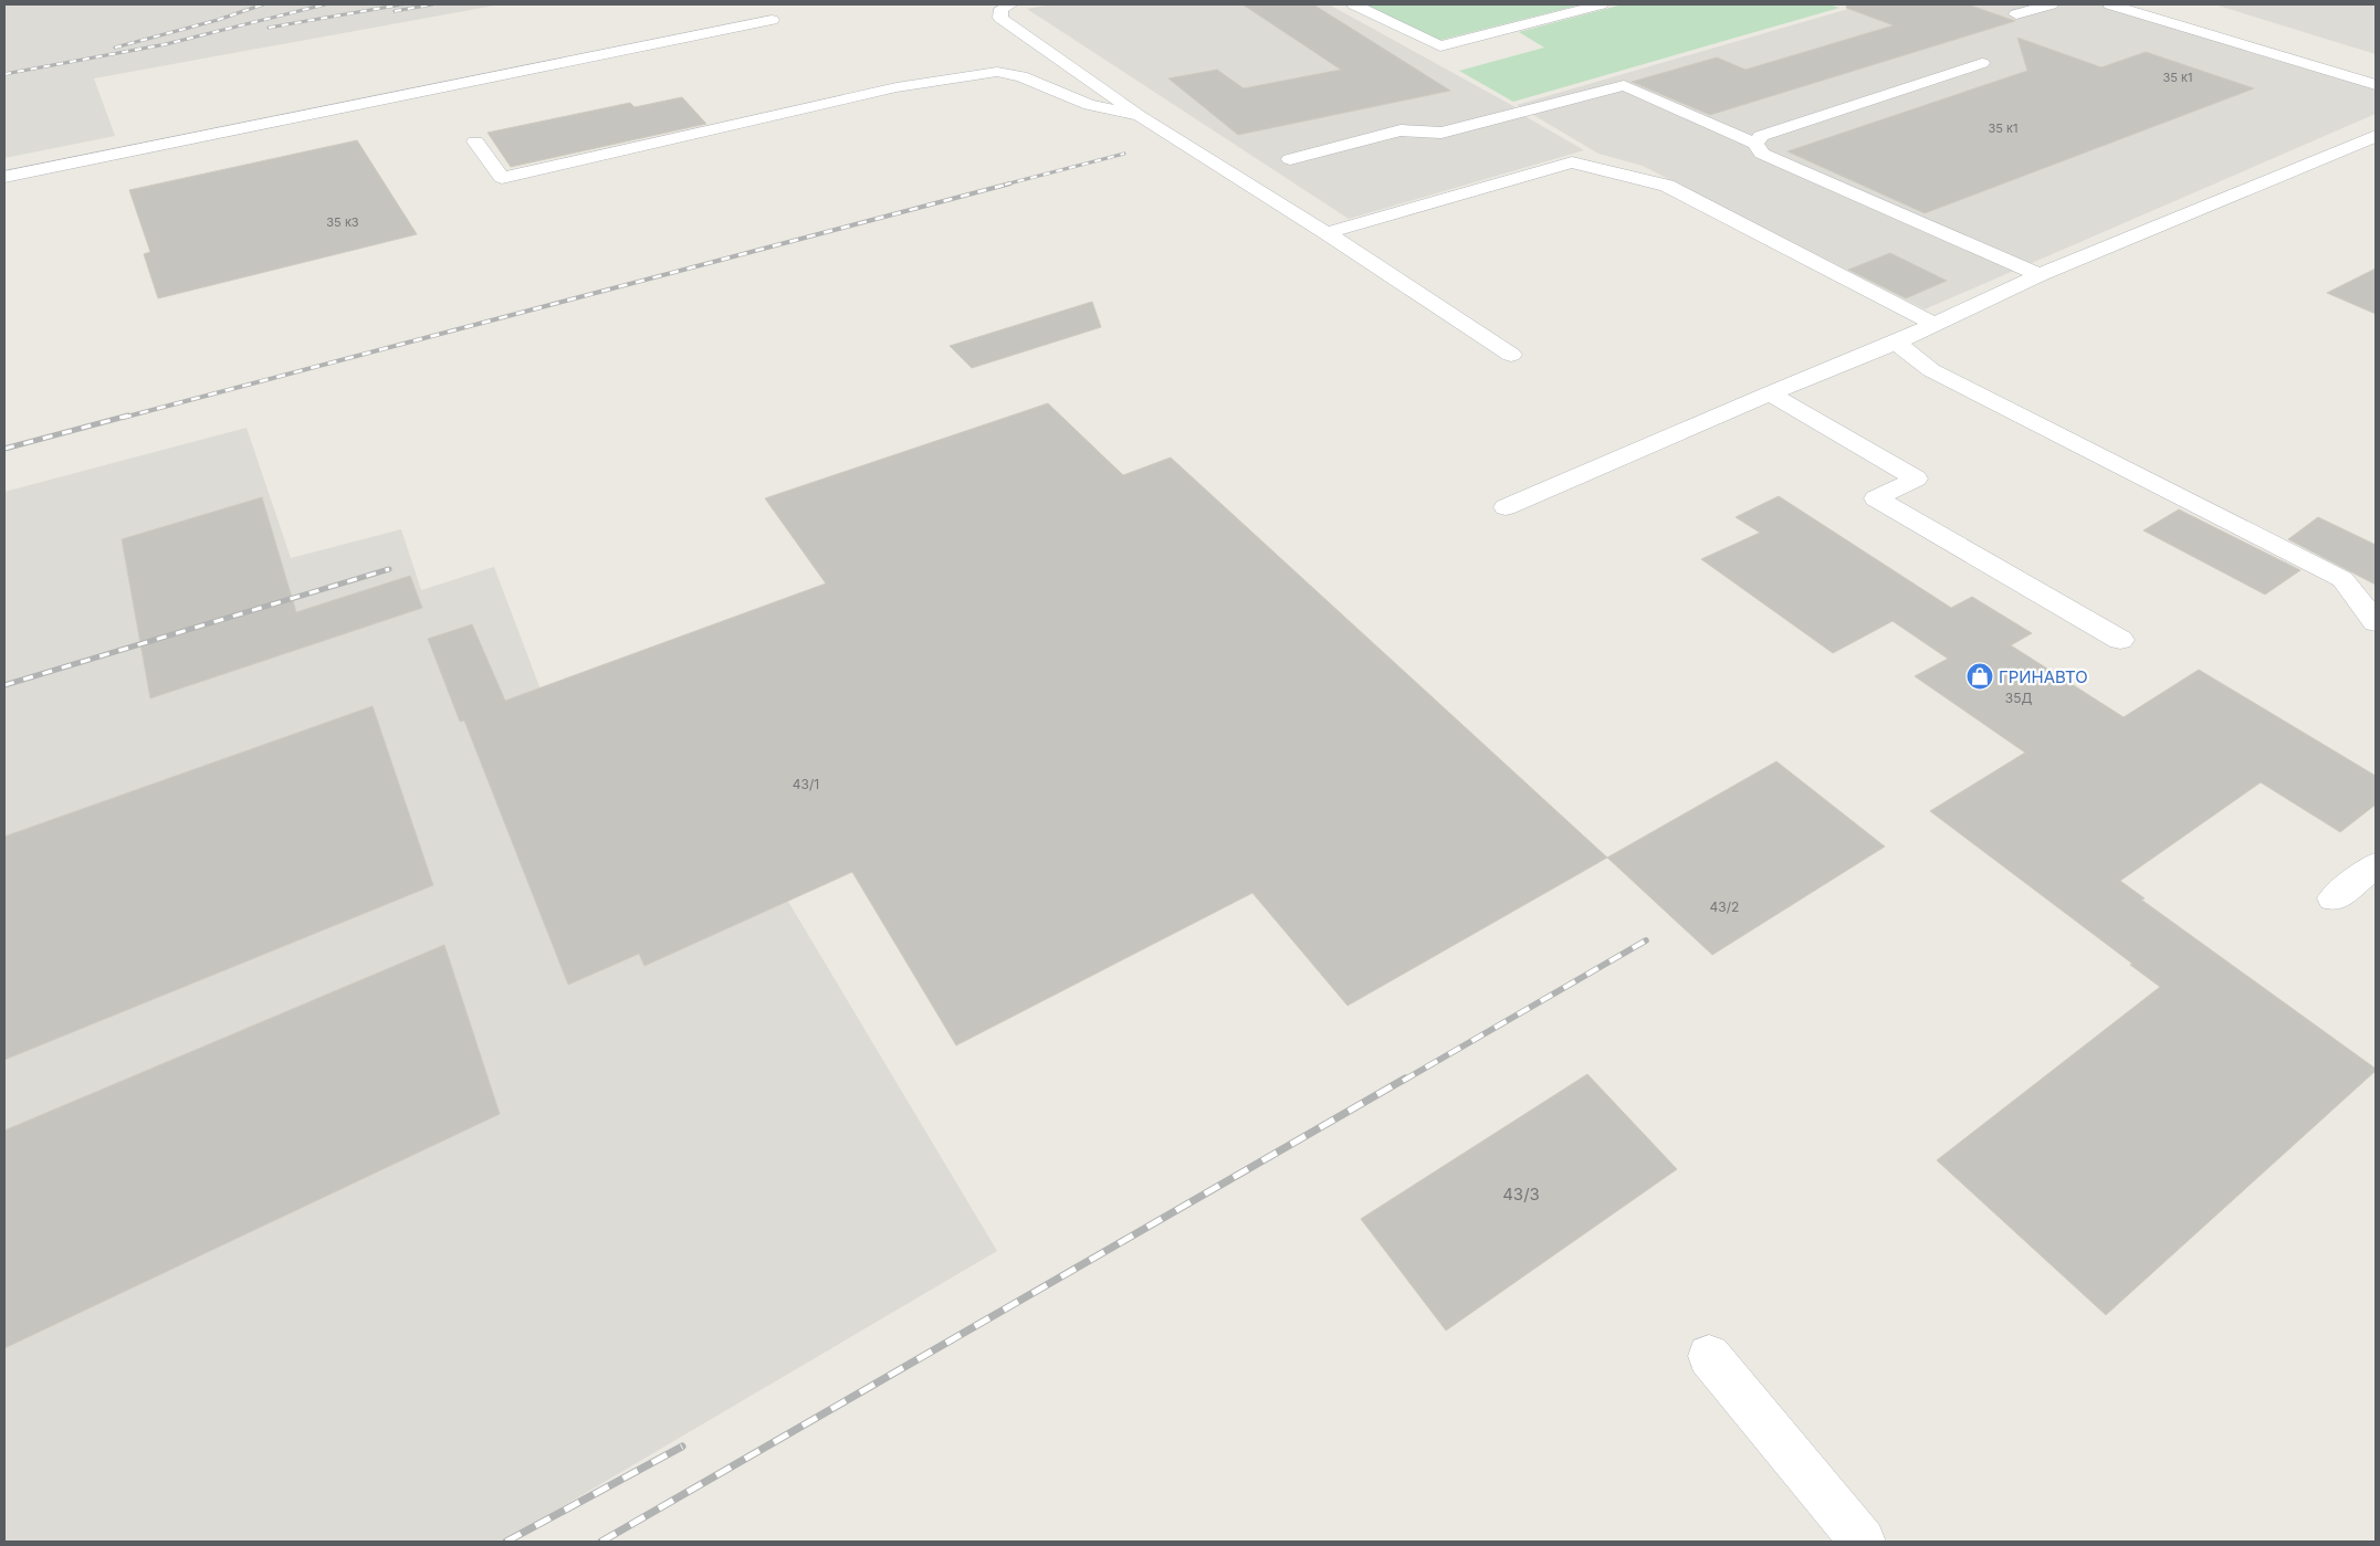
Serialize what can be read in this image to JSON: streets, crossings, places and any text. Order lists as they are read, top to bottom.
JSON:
{
  "places": {
    "shop": ["ГРИНАВТО"]
  },
  "house_numbers": [
    "35 к1",
    "35 к1",
    "35 к3",
    "35Д",
    "43/1",
    "43/2",
    "43/3"
  ]
}
